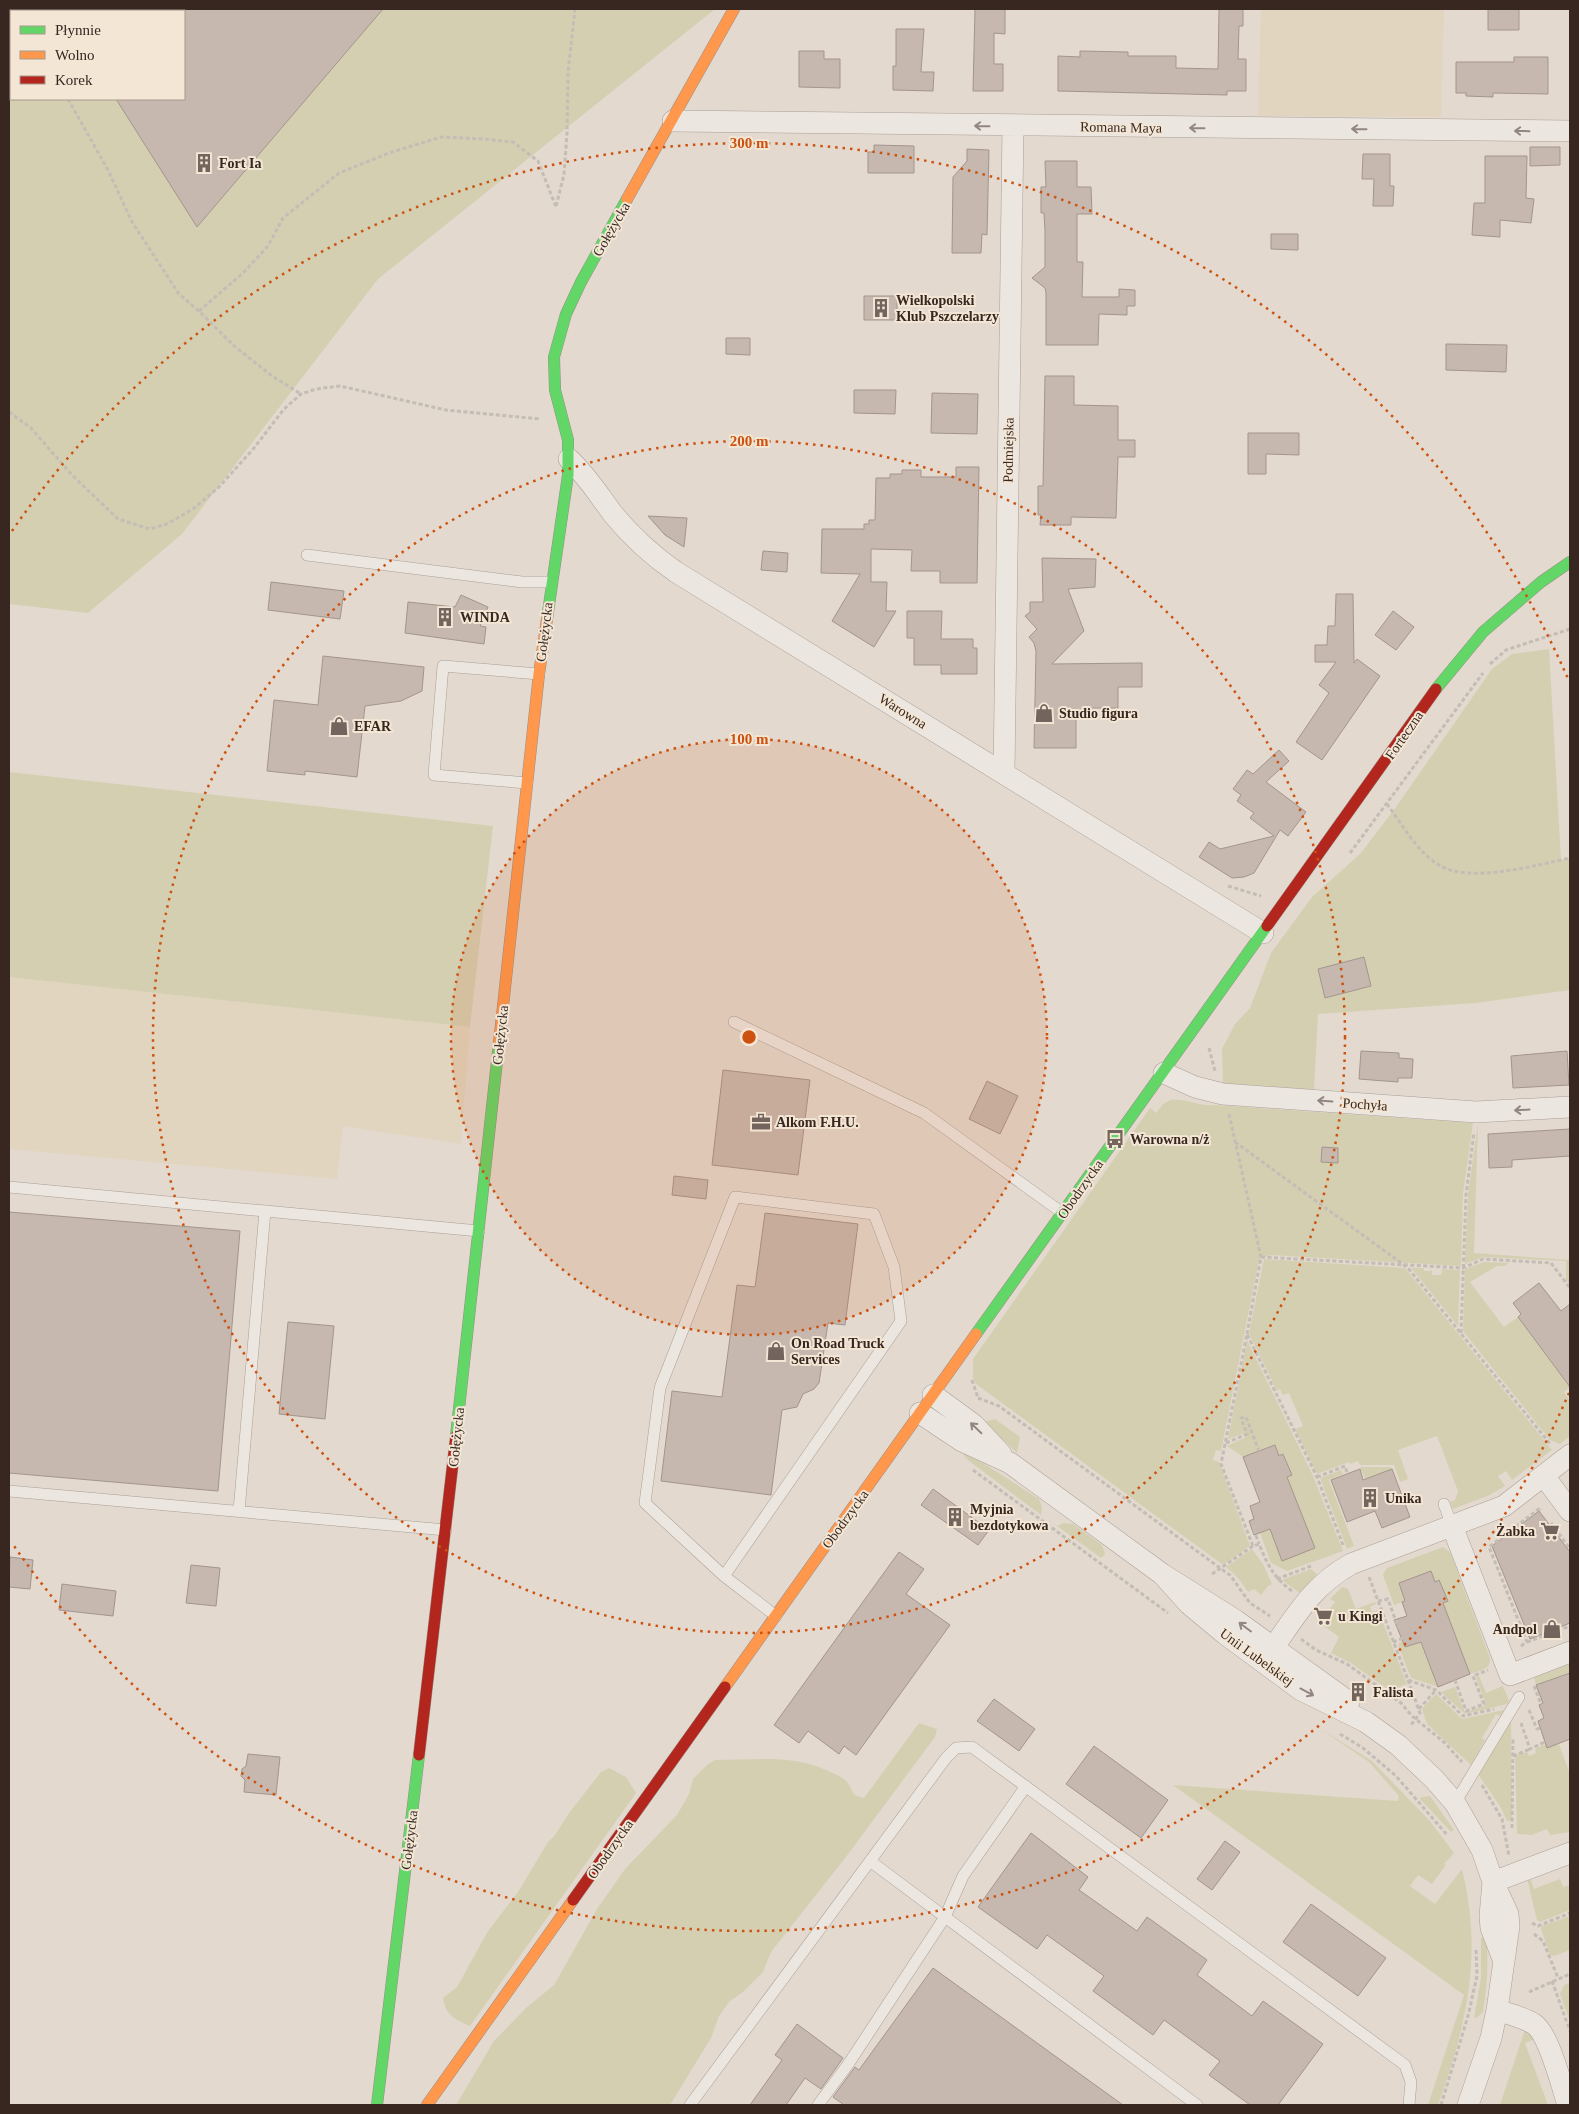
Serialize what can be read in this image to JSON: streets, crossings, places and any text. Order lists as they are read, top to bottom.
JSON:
{
  "streets": {
    "street": [
      "Romana Maya",
      "Gołężycka",
      "Podmiejska",
      "Warowna",
      "Forteczna",
      "Pochyła",
      "Obodrzycka",
      "Unii Lubelskiej"
    ]
  },
  "crossings": [
    ["Romana Maya", "Gołężycka"],
    ["Romana Maya", "Podmiejska"],
    ["Gołężycka", "Warowna"],
    ["Podmiejska", "Warowna"],
    ["Warowna", "Forteczna"],
    ["Warowna", "Obodrzycka"],
    ["Forteczna", "Obodrzycka"],
    ["Pochyła", "Obodrzycka"],
    ["Obodrzycka", "Unii Lubelskiej"]
  ],
  "one_way": ["Romana Maya", "Pochyła"],
  "places": {
    "building": [
      "Fort Ia",
      "Wielkopolski Klub Pszczelarzy",
      "WINDA",
      "Unika",
      "Myjnia bezdotykowa",
      "Falista"
    ],
    "shop": [
      "Studio figura",
      "EFAR",
      "On Road Truck Services",
      "Andpol"
    ],
    "office": ["Alkom F.H.U."],
    "bus stop": ["Warowna n/ż"],
    "supermarket": ["Żabka", "u Kingi"]
  },
  "legend": ["Płynnie", "Wolno", "Korek"],
  "rings": ["300 m", "200 m", "100 m"]
}
